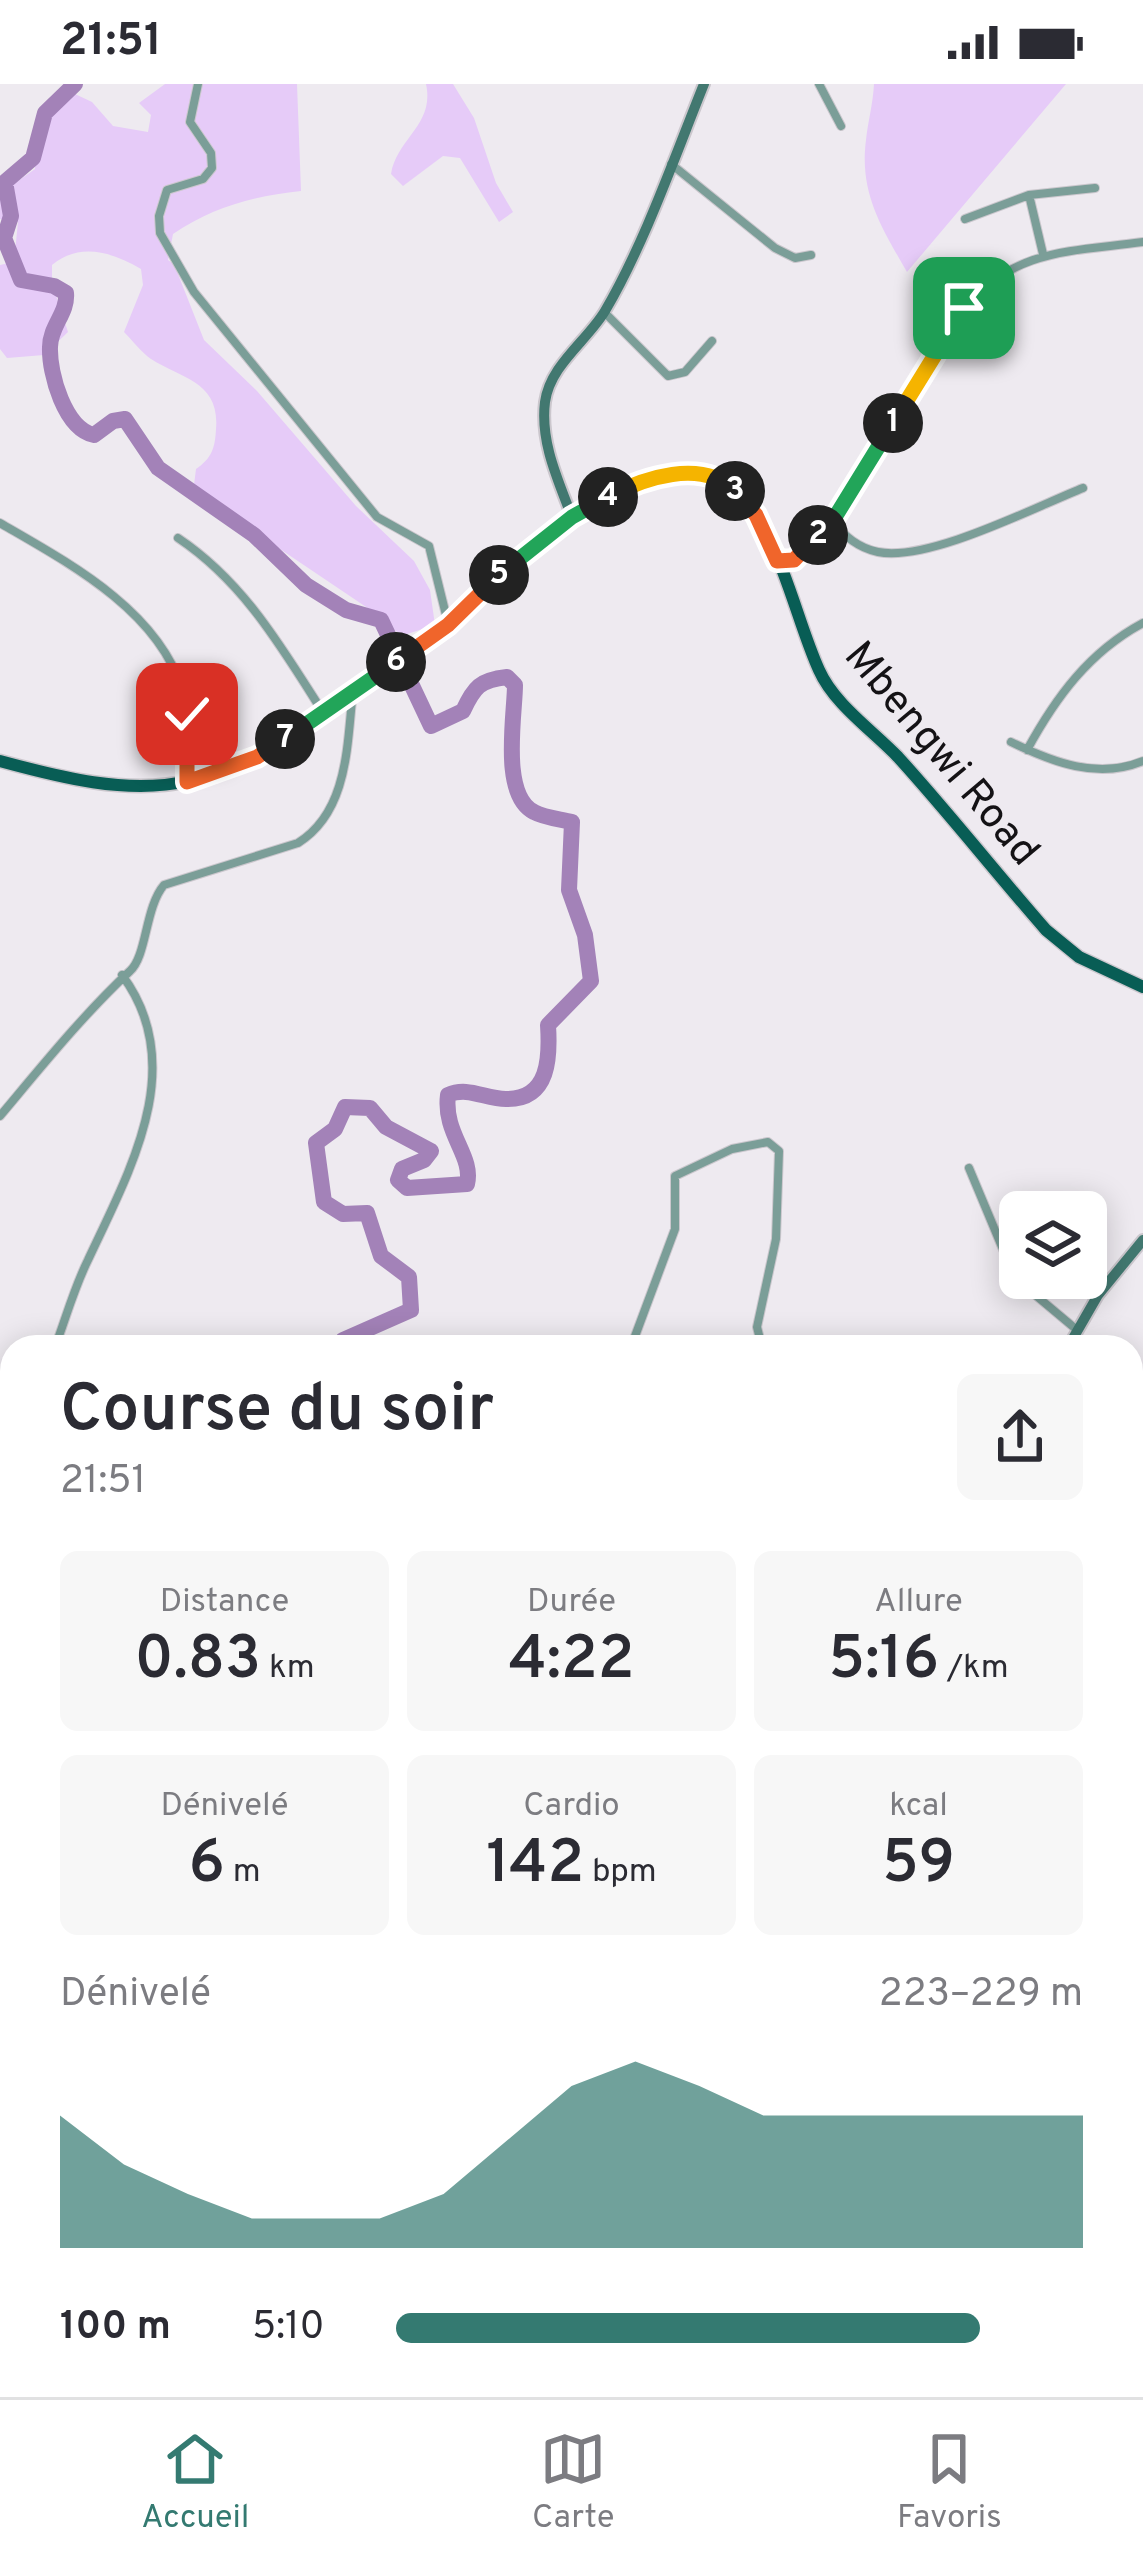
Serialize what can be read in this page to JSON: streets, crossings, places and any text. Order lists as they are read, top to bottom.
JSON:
{
  "streets": {
    "main road": ["Mbengwi Road"]
  },
  "page": {
    "status": "21:51",
    "pins": [
      "1",
      "3",
      "4",
      "2",
      "5",
      "6",
      "7"
    ],
    "heading": ["Course du soir", "21:51"],
    "stats": [
      ["Distance", "0.83 km"],
      ["Durée", "4:22"],
      ["Allure", "5:16 /km"],
      ["Dénivelé", "6 m"],
      ["Cardio", "142 bpm"],
      ["kcal", "59"]
    ],
    "chart": ["Dénivelé", "223–229 m"],
    "list": [
      {
        "name": "100 m",
        "note": "5:10"
      }
    ],
    "tabs": ["Accueil", "Carte", "Favoris"]
  }
}
